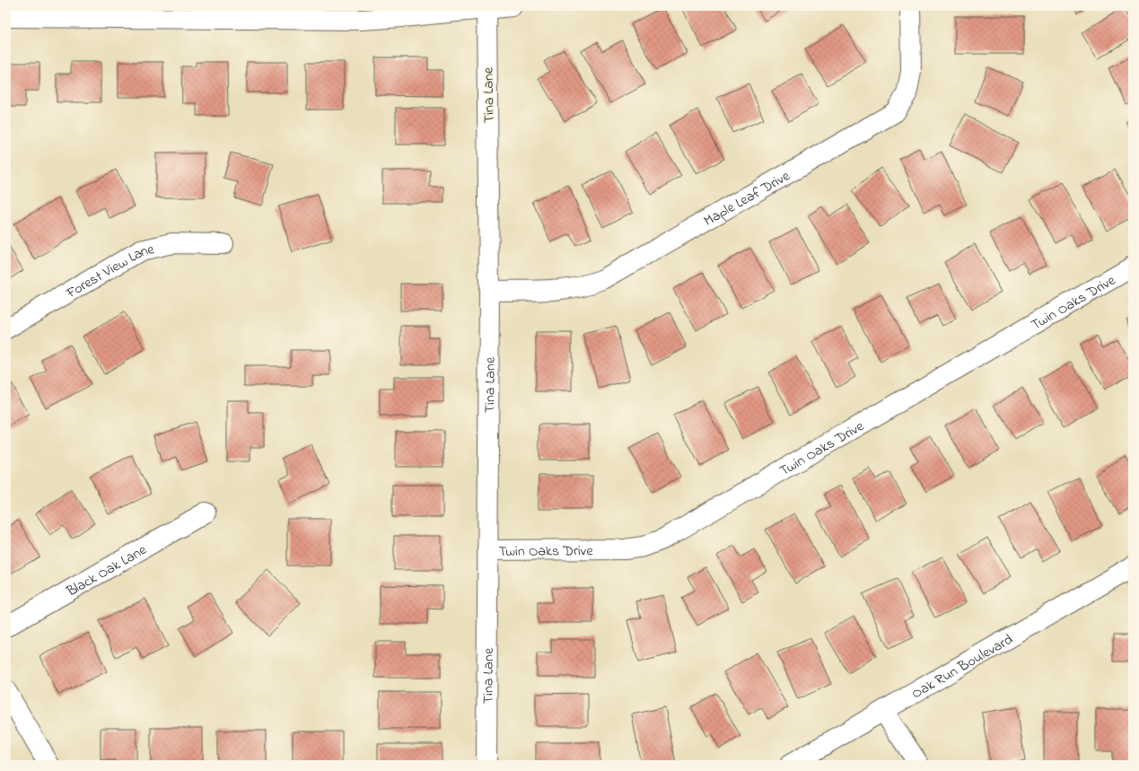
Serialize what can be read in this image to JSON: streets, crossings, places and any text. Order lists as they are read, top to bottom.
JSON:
{
  "streets": {
    "street": [
      "Tina Lane",
      "Maple Leaf Drive",
      "Forest View Lane",
      "Twin Oaks Drive",
      "Black Oak Lane",
      "Oak Run Boulevard"
    ]
  },
  "crossings": [
    ["Tina Lane", "Maple Leaf Drive"],
    ["Tina Lane", "Twin Oaks Drive"]
  ]
}
